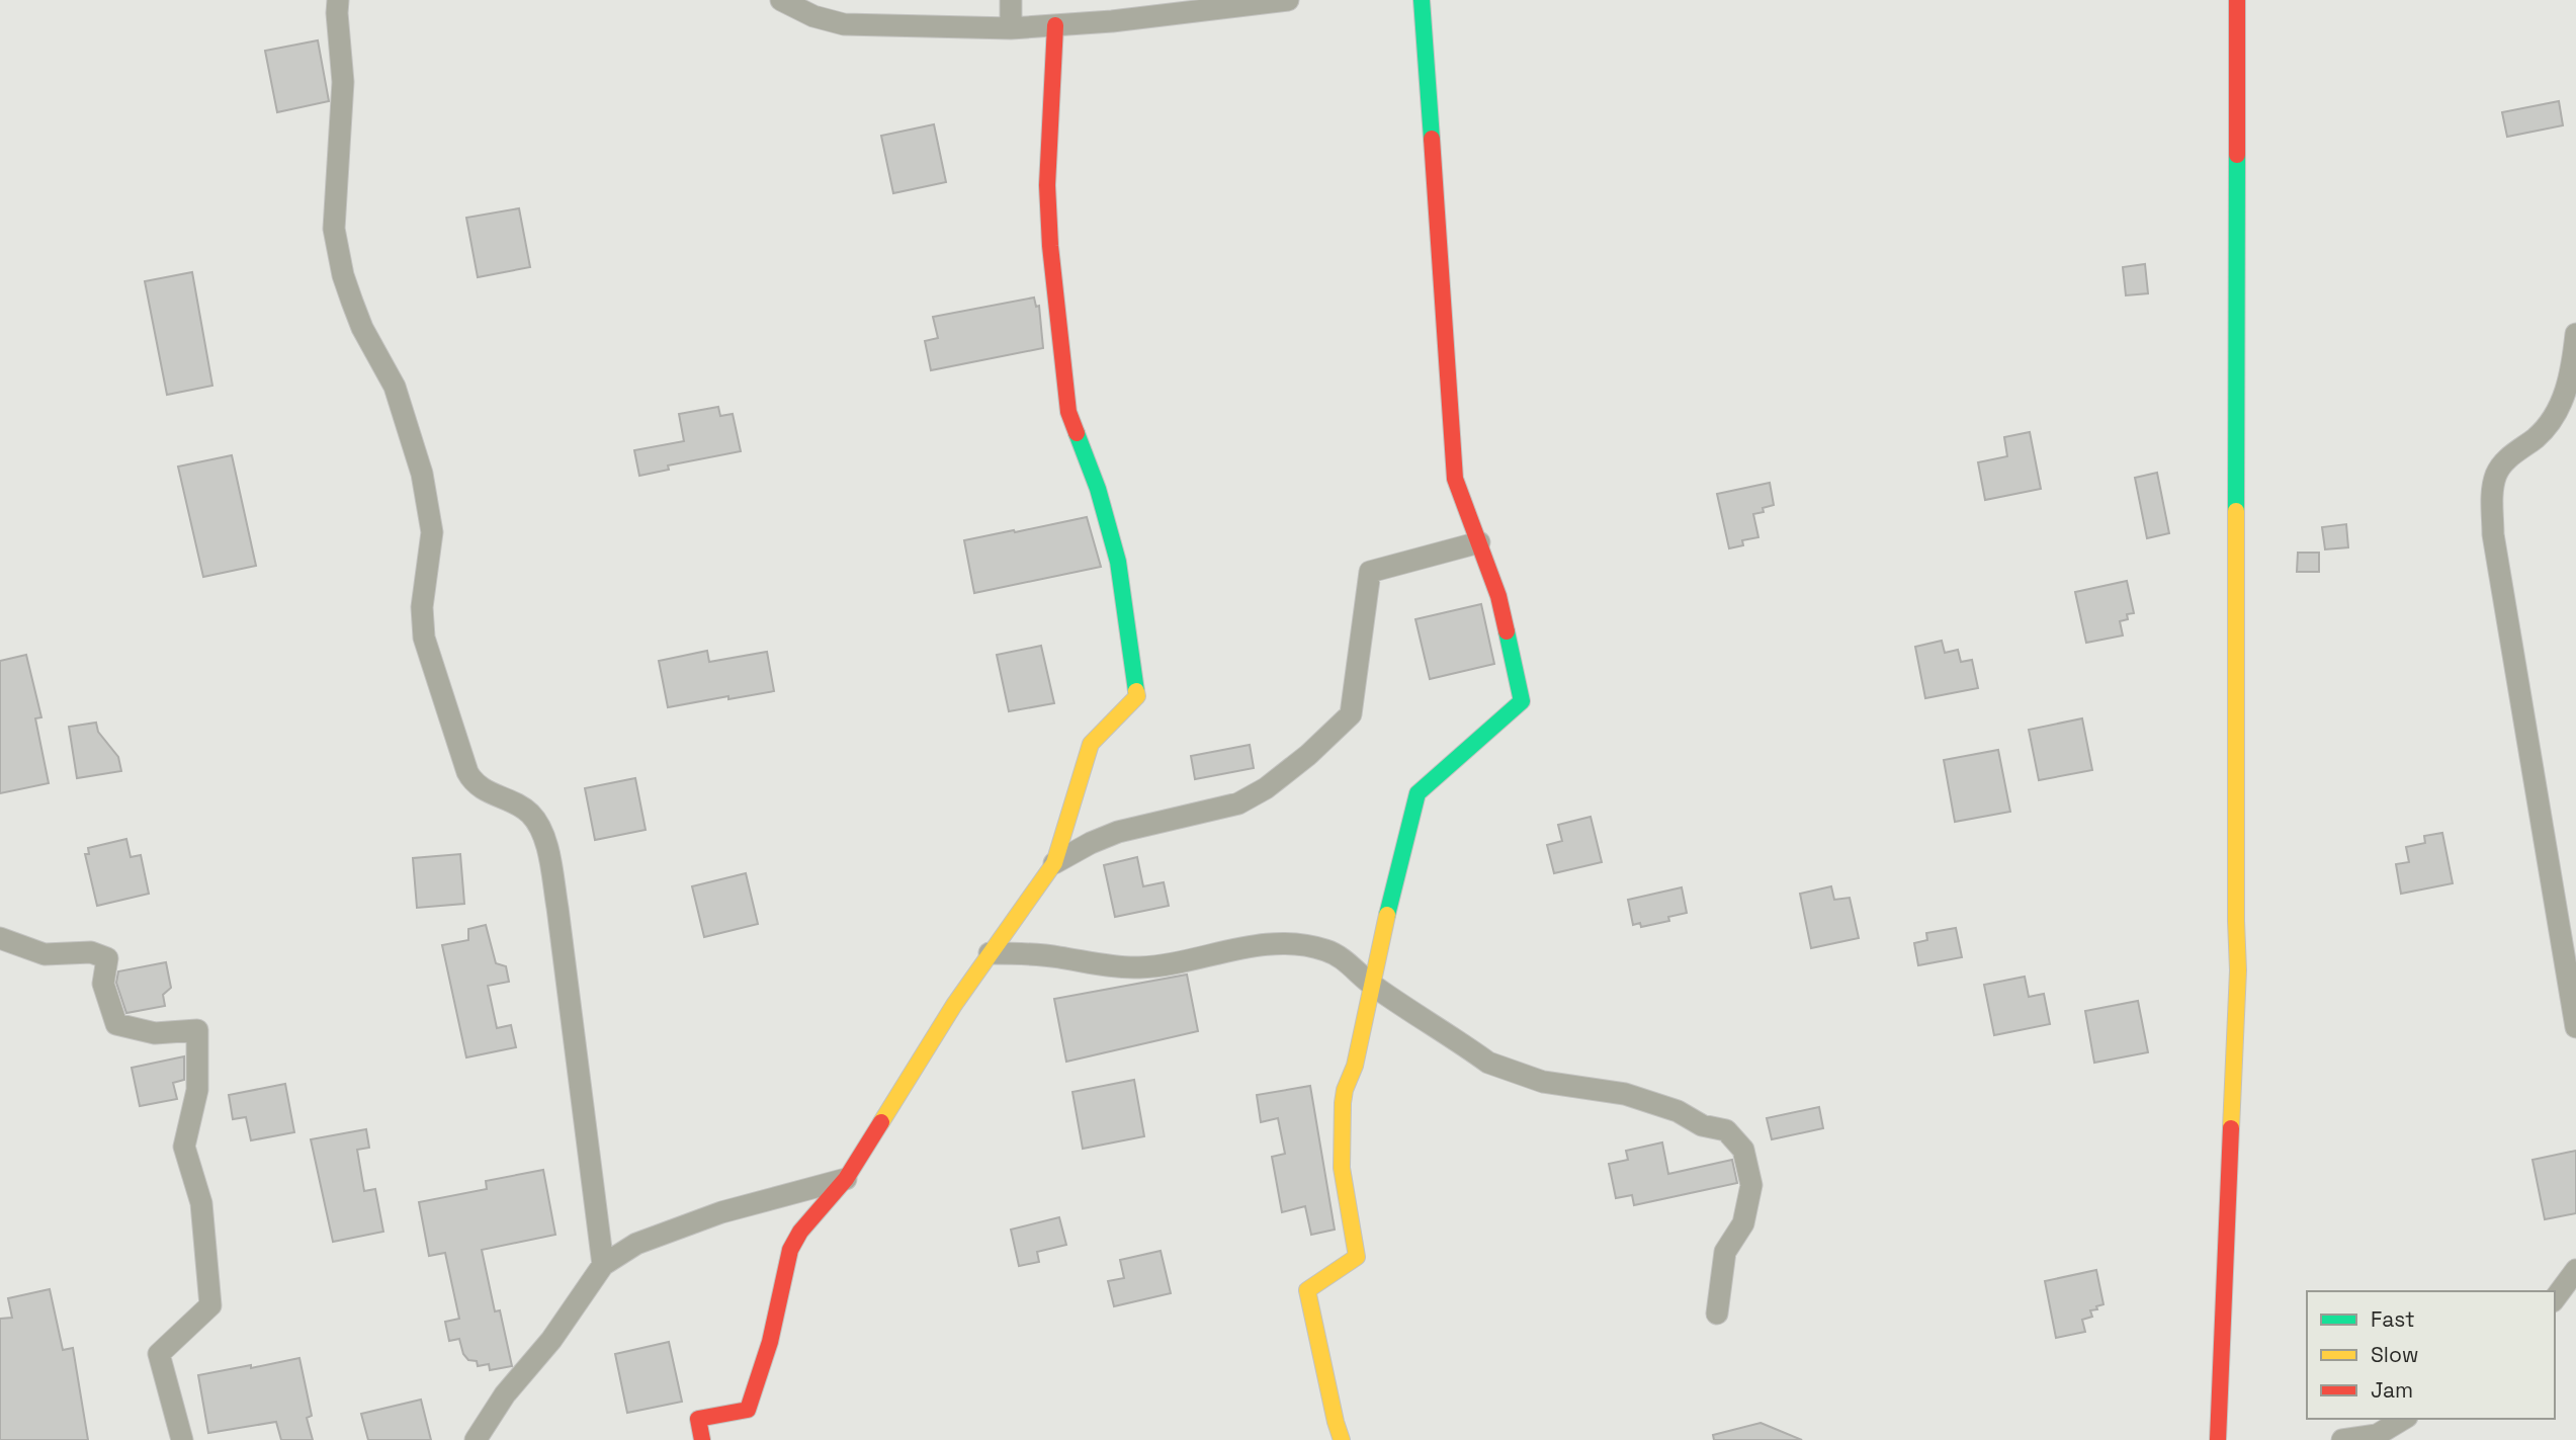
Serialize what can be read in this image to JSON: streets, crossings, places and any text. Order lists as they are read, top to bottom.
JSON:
{
  "legend": ["Fast", "Slow", "Jam"]
}
